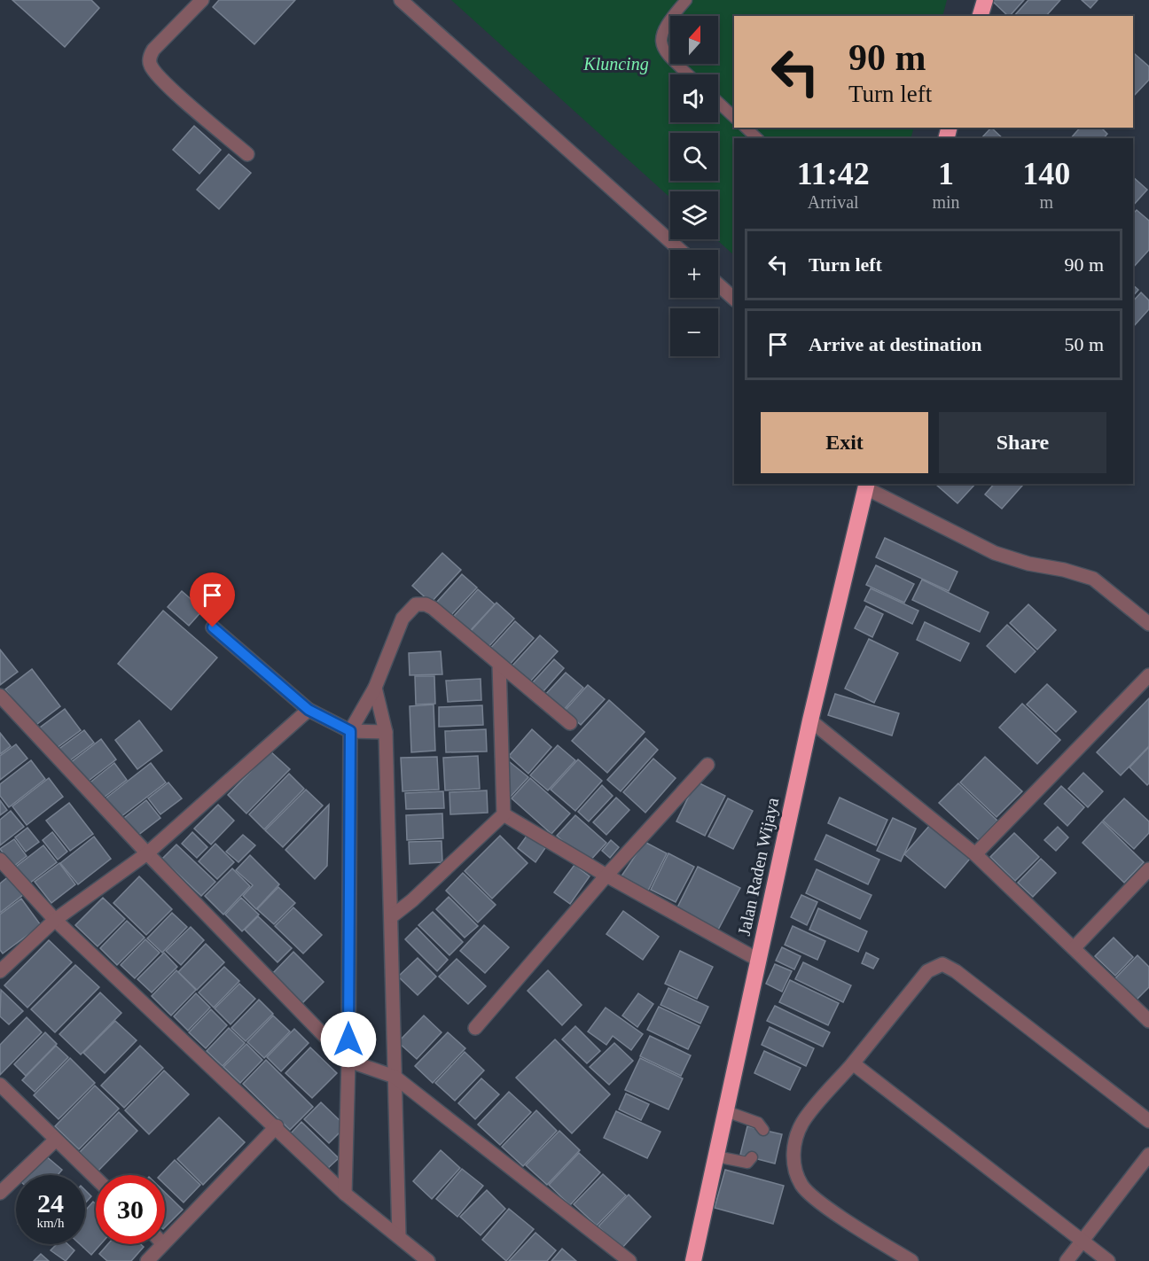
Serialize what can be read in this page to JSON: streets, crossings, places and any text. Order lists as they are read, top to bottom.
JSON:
{
  "streets": {
    "highway": ["Jalan Raden Wijaya"]
  },
  "parks": ["Kluncing"],
  "north": "top",
  "page": {
    "map_buttons": ["+", "−"],
    "turn": ["90 m", "Turn left"],
    "eta": [
      "11:42",
      "Arrival",
      "1",
      "min",
      "140",
      "m"
    ],
    "list": [
      {
        "name": "Turn left",
        "value": "90 m"
      },
      {
        "name": "Arrive at destination",
        "value": "50 m"
      }
    ],
    "buttons": ["Exit", "Share"],
    "speed": "24 km/h",
    "limit": "30"
  }
}
